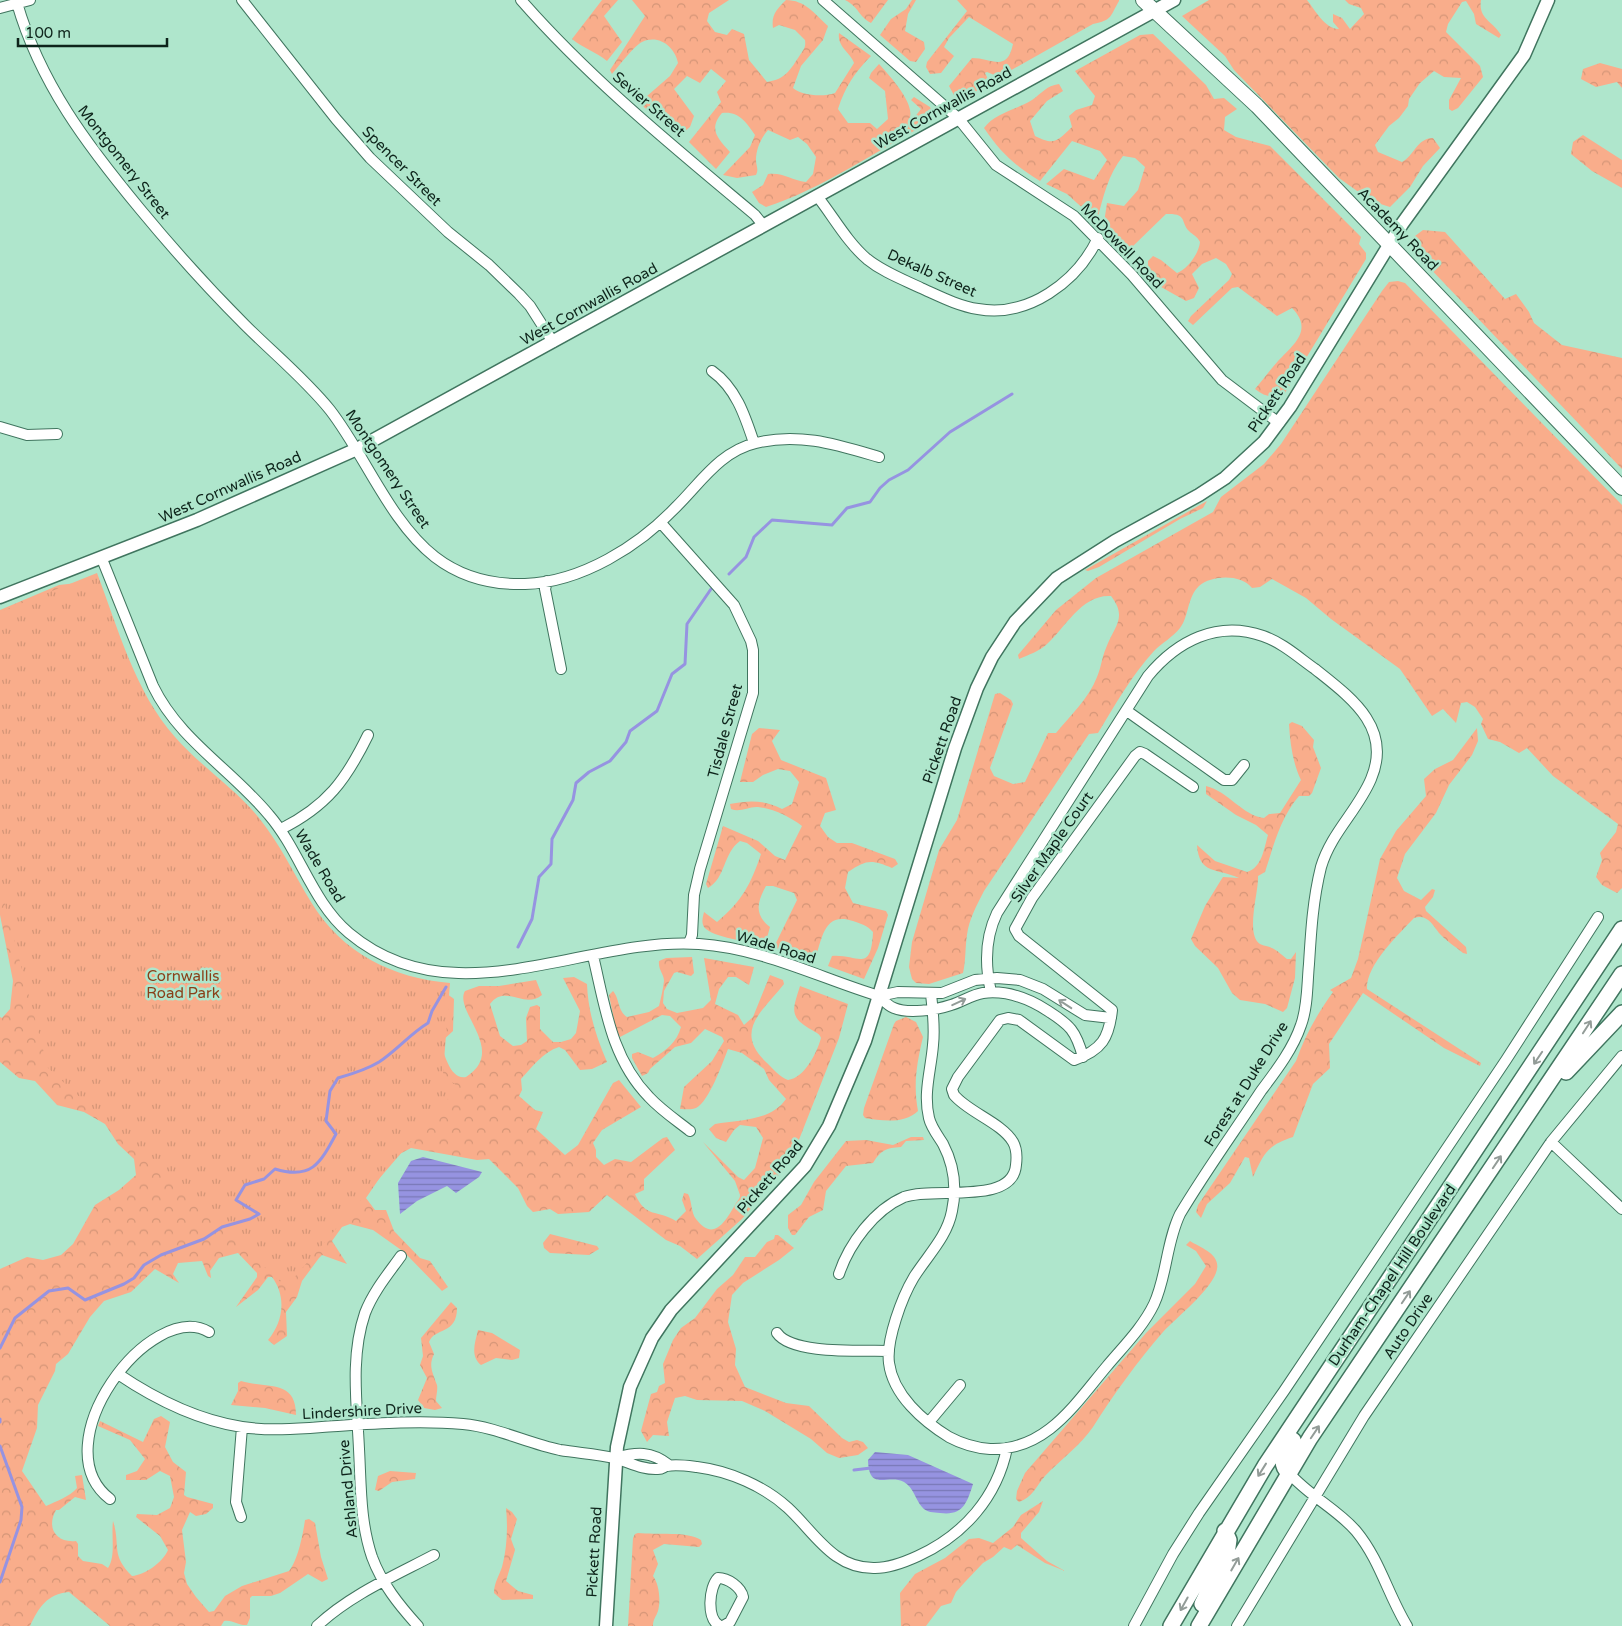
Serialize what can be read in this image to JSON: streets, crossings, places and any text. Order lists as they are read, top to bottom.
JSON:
{
  "streets": {
    "main road": ["Academy Road", "Durham-Chapel Hill Boulevard"],
    "street": [
      "Sevier Street",
      "West Cornwallis Road",
      "Montgomery Street",
      "Spencer Street",
      "McDowell Road",
      "Dekalb Street",
      "Pickett Road",
      "Tisdale Street",
      "Silver Maple Court",
      "Wade Road",
      "Forest at Duke Drive",
      "Auto Drive",
      "Lindershire Drive",
      "Ashland Drive"
    ]
  },
  "crossings": [
    ["Sevier Street", "West Cornwallis Road"],
    ["West Cornwallis Road", "Montgomery Street"],
    ["West Cornwallis Road", "Spencer Street"],
    ["West Cornwallis Road", "Academy Road"],
    ["West Cornwallis Road", "McDowell Road"],
    ["West Cornwallis Road", "Dekalb Street"],
    ["West Cornwallis Road", "Wade Road"],
    ["Montgomery Street", "Tisdale Street"],
    ["Academy Road", "Pickett Road"],
    ["McDowell Road", "Dekalb Street"],
    ["McDowell Road", "Pickett Road"],
    ["Pickett Road", "Wade Road"],
    ["Pickett Road", "Lindershire Drive"],
    ["Tisdale Street", "Wade Road"],
    ["Lindershire Drive", "Ashland Drive"]
  ],
  "parks": ["Cornwallis Road Park"],
  "scale_bar": "100 m"
}
